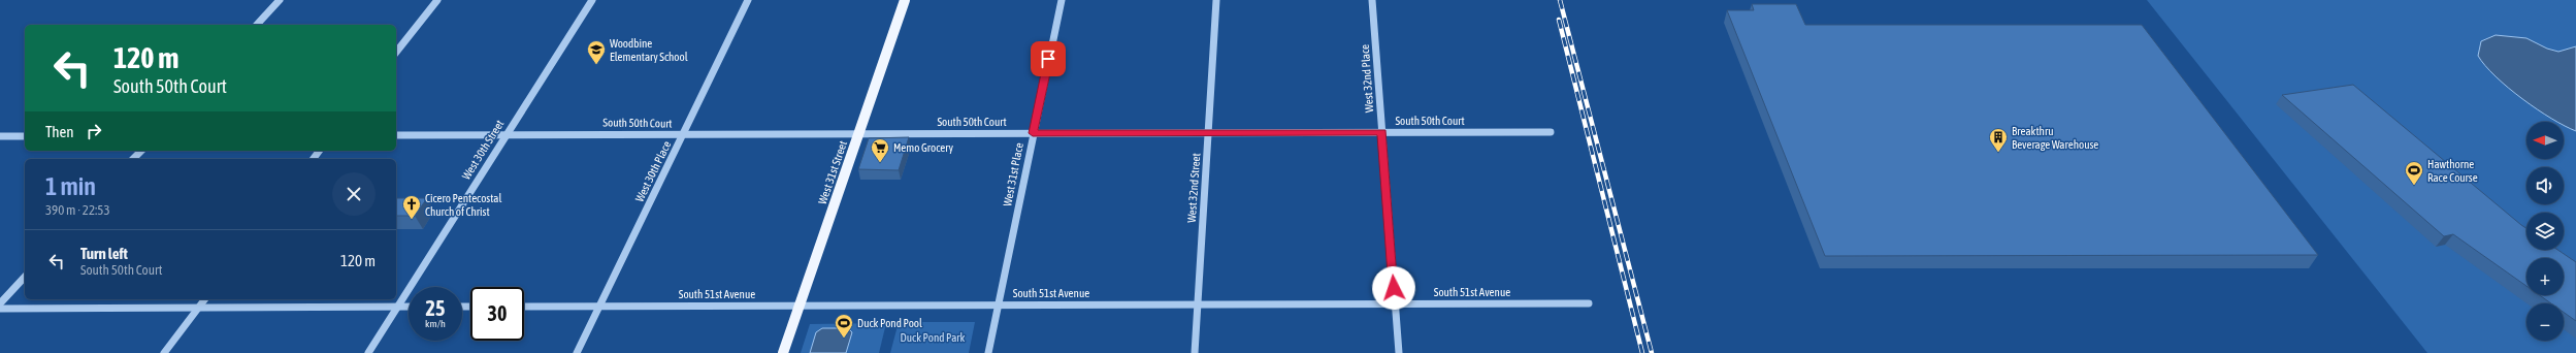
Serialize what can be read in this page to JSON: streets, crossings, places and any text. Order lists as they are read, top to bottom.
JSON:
{
  "streets": {
    "main road": ["West 31st Street"],
    "street": [
      "West 32nd Place",
      "South 50th Court",
      "West 30th Street",
      "West 30th Place",
      "West 31st Place",
      "West 32nd Street",
      "South 51st Avenue"
    ]
  },
  "crossings": [
    ["West 32nd Place", "South 50th Court"],
    ["West 32nd Place", "South 51st Avenue"],
    ["South 50th Court", "West 30th Street"],
    ["South 50th Court", "West 30th Place"],
    ["South 50th Court", "West 31st Street"],
    ["South 50th Court", "West 31st Place"],
    ["South 50th Court", "West 32nd Street"],
    ["West 30th Place", "South 51st Avenue"],
    ["West 31st Street", "South 51st Avenue"],
    ["West 31st Place", "South 51st Avenue"],
    ["West 32nd Street", "South 51st Avenue"]
  ],
  "parks": ["Duck Pond Park"],
  "places": {
    "school or university": ["Woodbine Elementary School"],
    "building": ["Breakthru Beverage Warehouse"],
    "supermarket": ["Memo Grocery"],
    "sports": ["Hawthorne Race Course", "Duck Pond Pool"],
    "church": ["Cicero Pentecostal Church of Christ"]
  },
  "north": "left",
  "page": {
    "turn": ["120 m", "South 50th Court"],
    "then": "Then",
    "map_buttons": ["+", "−"],
    "heading": ["1 min", "390 m · 22:53"],
    "list": [
      {
        "name": "Turn left",
        "note": "South 50th Court",
        "value": "120 m"
      }
    ],
    "speed": "25 km/h",
    "limit": "30"
  }
}
